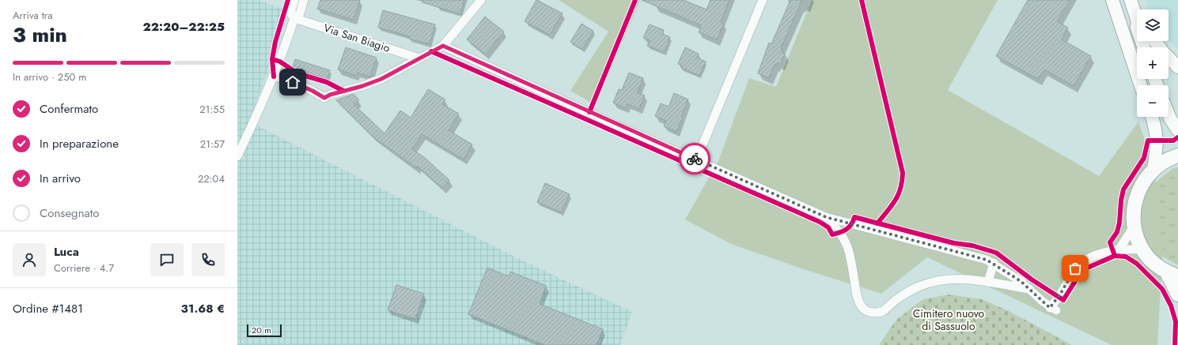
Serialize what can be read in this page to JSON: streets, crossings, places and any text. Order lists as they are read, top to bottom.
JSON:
{
  "streets": {
    "street": ["Via San Biagio"]
  },
  "parks": ["Cimitero nuovo di Sassuolo"],
  "scale_bar": "20 m",
  "page": {
    "heading": ["3 min", "Arriva tra", "22:20–22:25"],
    "panel": [
      "Luca",
      "Corriere · 4.7",
      "Ordine #1481",
      "31.68 €"
    ],
    "map_buttons": ["+", "−"],
    "bar": "In arrivo · 250 m",
    "list": [
      ["Confermato", "21:55"],
      ["In preparazione", "21:57"],
      ["In arrivo", "22:04"],
      "Consegnato"
    ],
    "scale": "20 m"
  }
}
